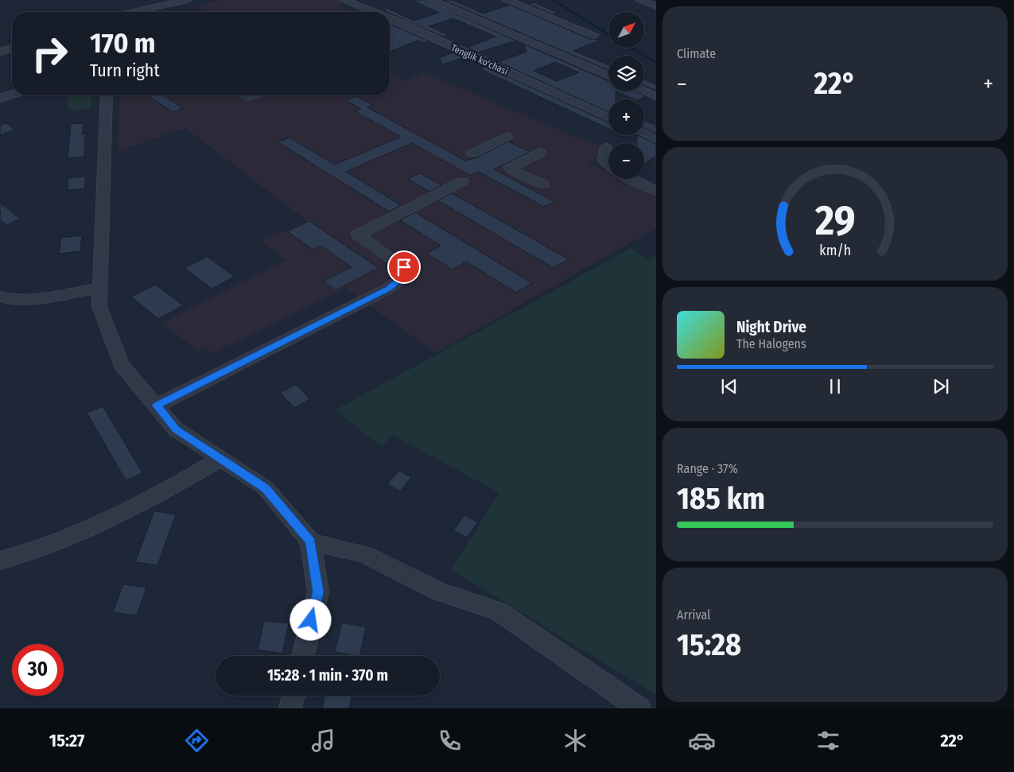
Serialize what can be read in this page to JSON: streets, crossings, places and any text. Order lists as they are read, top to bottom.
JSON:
{
  "streets": {
    "street": ["Tenglik ko'chasi"]
  },
  "north": "top right",
  "page": {
    "tile": [
      "Climate",
      ["Range · 37%", "185 km"],
      ["Arrival", "15:28"]
    ],
    "map_buttons": ["+", "−"],
    "turn": ["170 m", "Turn right"],
    "heat": ["−", "22°", "+"],
    "song": ["Night Drive", "The Halogens"],
    "limit": "30",
    "trip": "15:28 · 1 min · 370 m",
    "tabs": ["15:27", "22°"],
    "gauge": ["29", "km/h"]
  }
}
